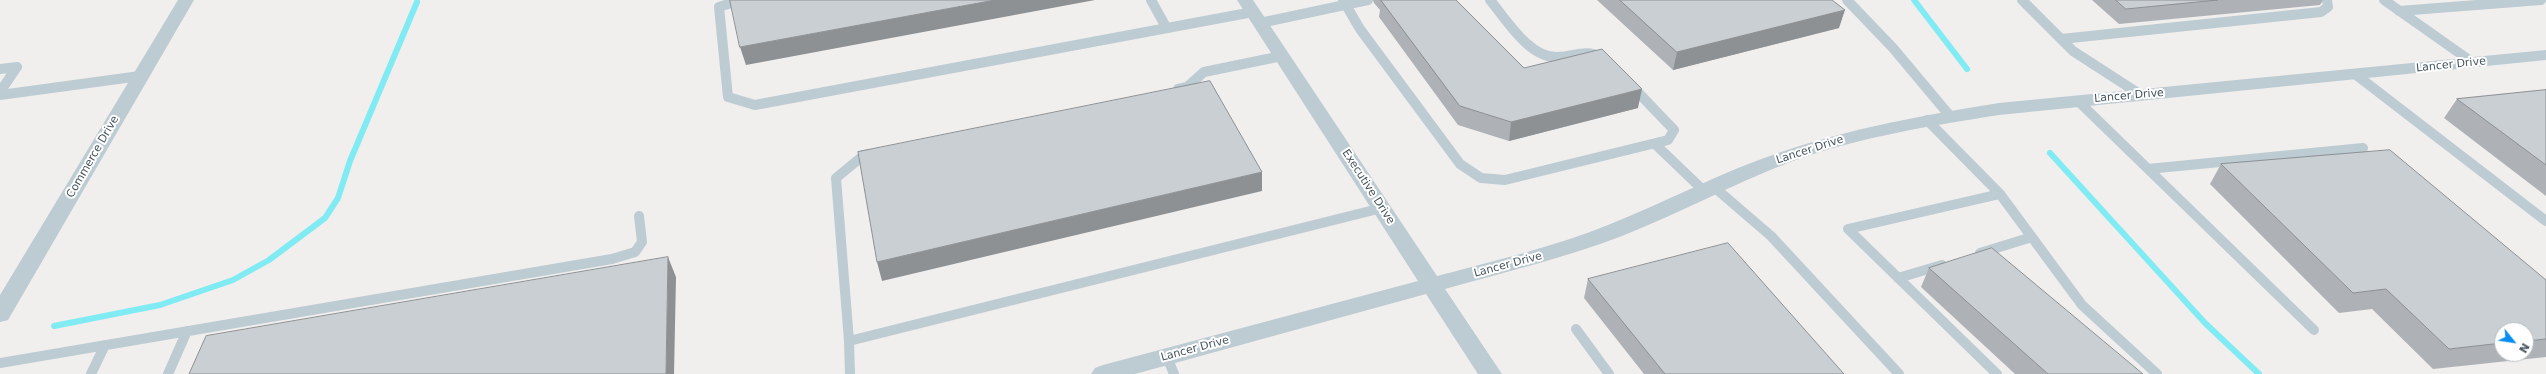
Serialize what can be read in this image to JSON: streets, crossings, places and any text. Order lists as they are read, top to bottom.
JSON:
{
  "streets": {
    "street": ["Lancer Drive", "Commerce Drive", "Executive Drive"]
  },
  "crossings": [
    ["Lancer Drive", "Executive Drive"]
  ],
  "north": "bottom right"
}
